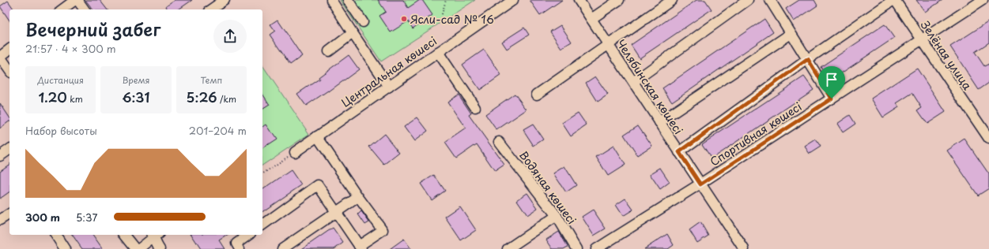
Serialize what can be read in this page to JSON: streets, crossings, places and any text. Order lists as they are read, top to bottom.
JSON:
{
  "streets": {
    "street": [
      "Зелёная улица",
      "Центральная көшесі",
      "Челябинская көшесі",
      "Спортивная көшесі",
      "Водяная көшесі"
    ]
  },
  "crossings": [
    ["Зелёная улица", "Спортивная көшесі"],
    ["Челябинская көшесі", "Спортивная көшесі"]
  ],
  "places": ["Ясли-сад № 16"],
  "page": {
    "heading": ["Вечерний забег", "21:57 · 4 × 300 m"],
    "stats": [
      ["Дистанция", "1.20 km"],
      ["Время", "6:31"],
      ["Темп", "5:26 /km"]
    ],
    "chart": ["Набор высоты", "201–204 m"],
    "list": [
      {
        "name": "300 m",
        "note": "5:37"
      }
    ]
  }
}
